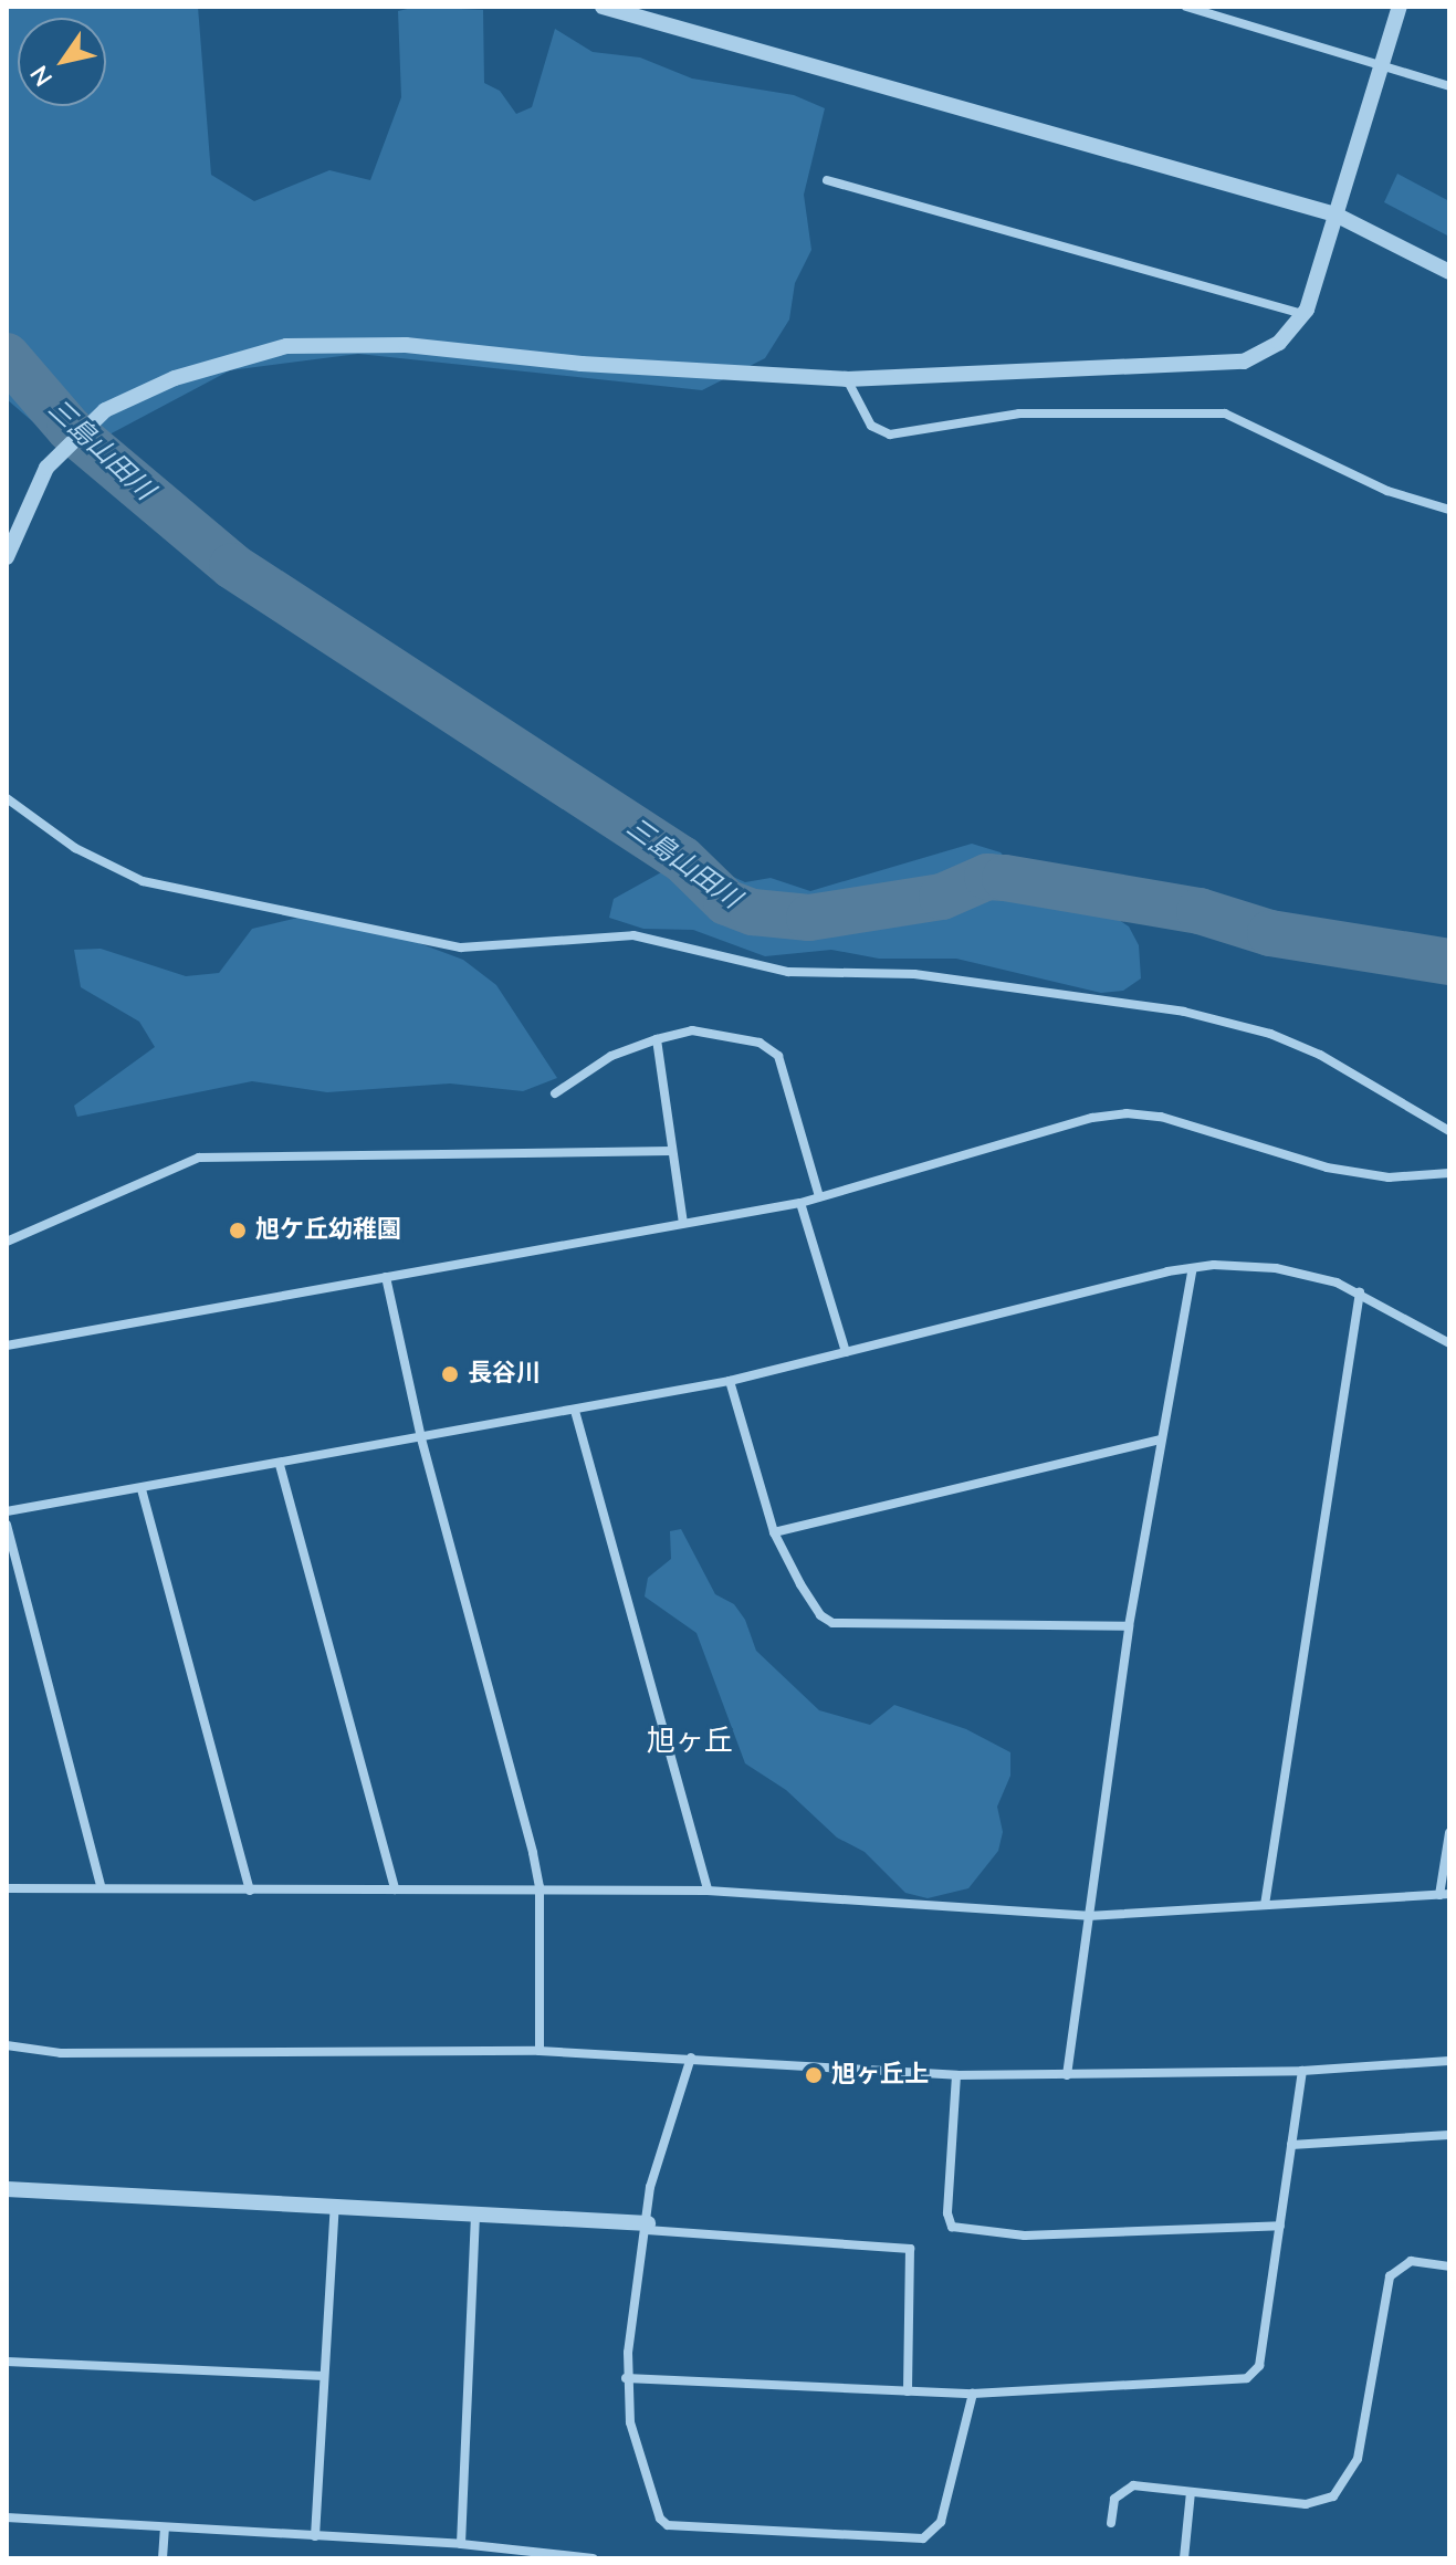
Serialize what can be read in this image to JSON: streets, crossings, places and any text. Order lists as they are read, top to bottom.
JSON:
{
  "districts": ["旭ヶ丘"],
  "water": ["三島山田川"],
  "places": ["旭ケ丘幼稚園", "長谷川", "旭ヶ丘上"],
  "north": "bottom left"
}
